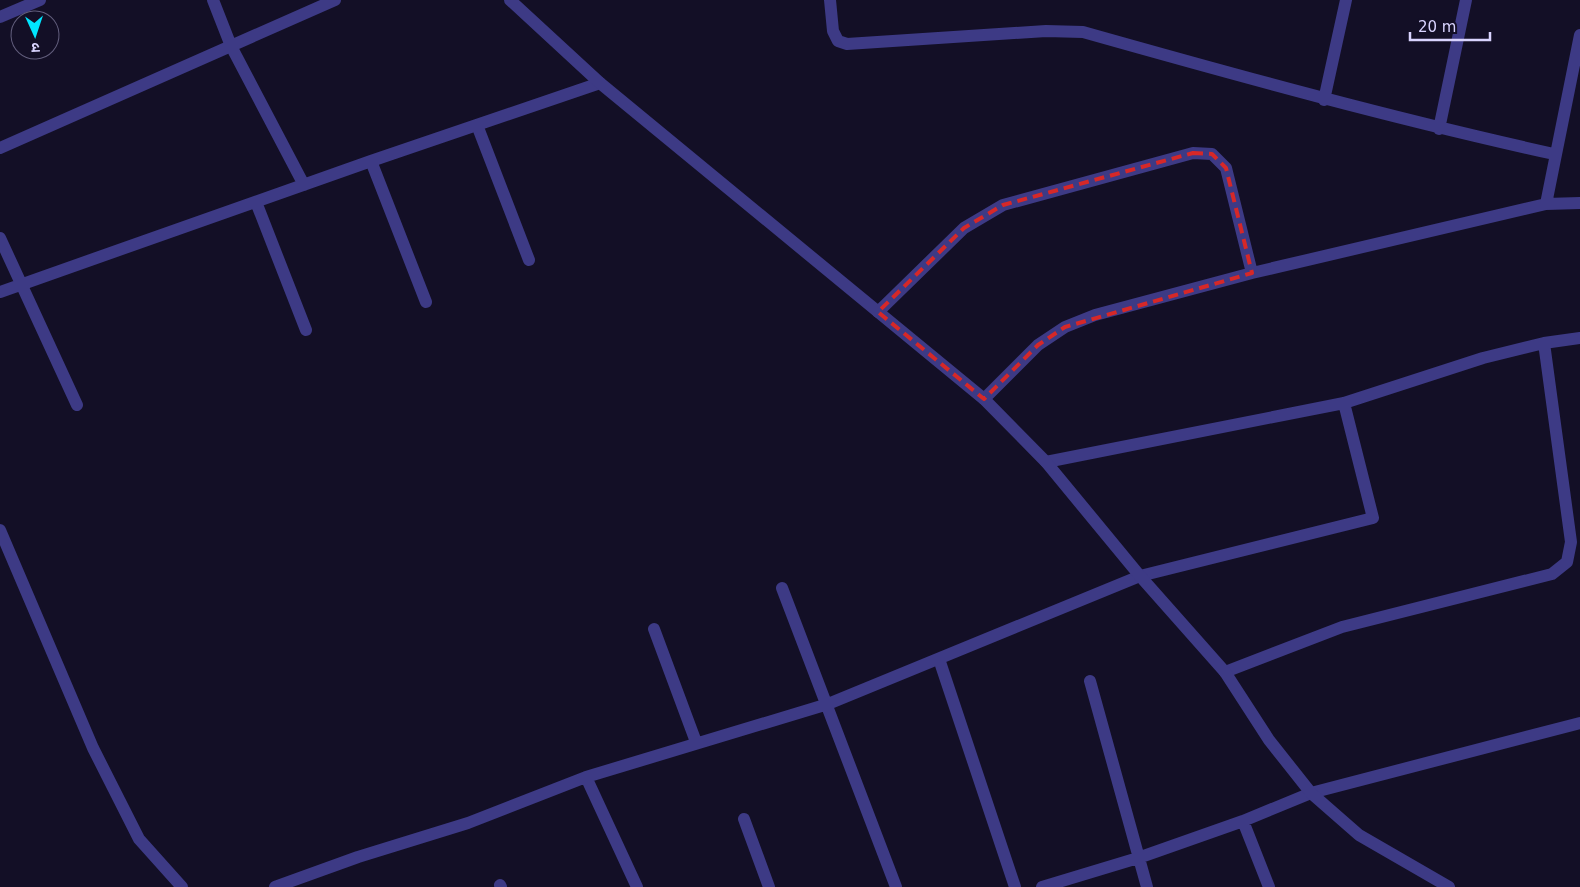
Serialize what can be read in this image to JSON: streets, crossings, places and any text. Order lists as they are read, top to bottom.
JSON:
{
  "scale_bar": "20 m",
  "north": "bottom"
}
